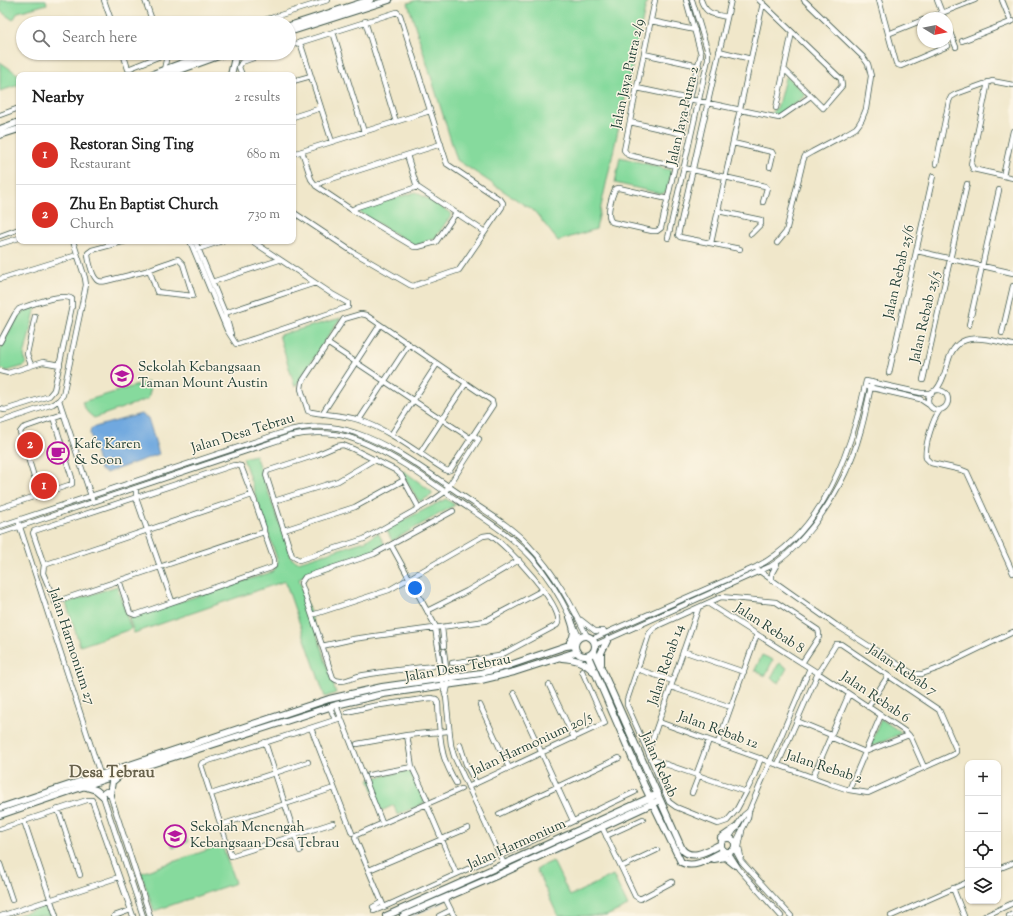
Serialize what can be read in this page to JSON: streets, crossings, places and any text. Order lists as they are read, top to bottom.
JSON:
{
  "streets": {
    "main road": ["Jalan Desa Tebrau", "Jalan Rebab", "Jalan Harmonium"],
    "street": [
      "Jalan Jaya Putra 2/9",
      "Jalan Jaya Putra 2",
      "Jalan Rebab 25/6",
      "Jalan Rebab 25/5",
      "Jalan Rebab 8",
      "Jalan Harmonium 27",
      "Jalan Rebab 14",
      "Jalan Rebab 7",
      "Jalan Rebab 6",
      "Jalan Rebab 12",
      "Jalan Harmonium 20/5",
      "Jalan Rebab 2"
    ]
  },
  "crossings": [
    ["Jalan Desa Tebrau", "Jalan Harmonium 27"],
    ["Jalan Desa Tebrau", "Jalan Rebab"],
    ["Jalan Rebab 8", "Jalan Rebab 7"],
    ["Jalan Rebab 8", "Jalan Rebab 6"],
    ["Jalan Rebab 8", "Jalan Rebab"],
    ["Jalan Rebab 14", "Jalan Rebab 12"],
    ["Jalan Rebab 7", "Jalan Rebab 6"],
    ["Jalan Rebab 7", "Jalan Rebab 2"],
    ["Jalan Rebab 6", "Jalan Rebab 2"],
    ["Jalan Rebab 12", "Jalan Rebab"],
    ["Jalan Rebab 12", "Jalan Rebab 2"],
    ["Jalan Rebab", "Jalan Rebab 2"],
    ["Jalan Rebab", "Jalan Harmonium"]
  ],
  "districts": ["Desa Tebrau"],
  "places": {
    "school or university": ["Sekolah Kebangsaan Taman Mount Austin", "Sekolah Menengah Kebangsaan Desa Tebrau"],
    "cafe": ["Kafe Karen & Soon"]
  },
  "north": "right",
  "page": {
    "search": "Search here",
    "heading": ["Nearby", "2 results"],
    "list": [
      {
        "mark": "1",
        "name": "Restoran Sing Ting",
        "note": "Restaurant",
        "value": "680 m"
      },
      {
        "mark": "2",
        "name": "Zhu En Baptist Church",
        "note": "Church",
        "value": "730 m"
      }
    ],
    "pins": ["2", "1"],
    "map_buttons": ["+", "−"]
  }
}
